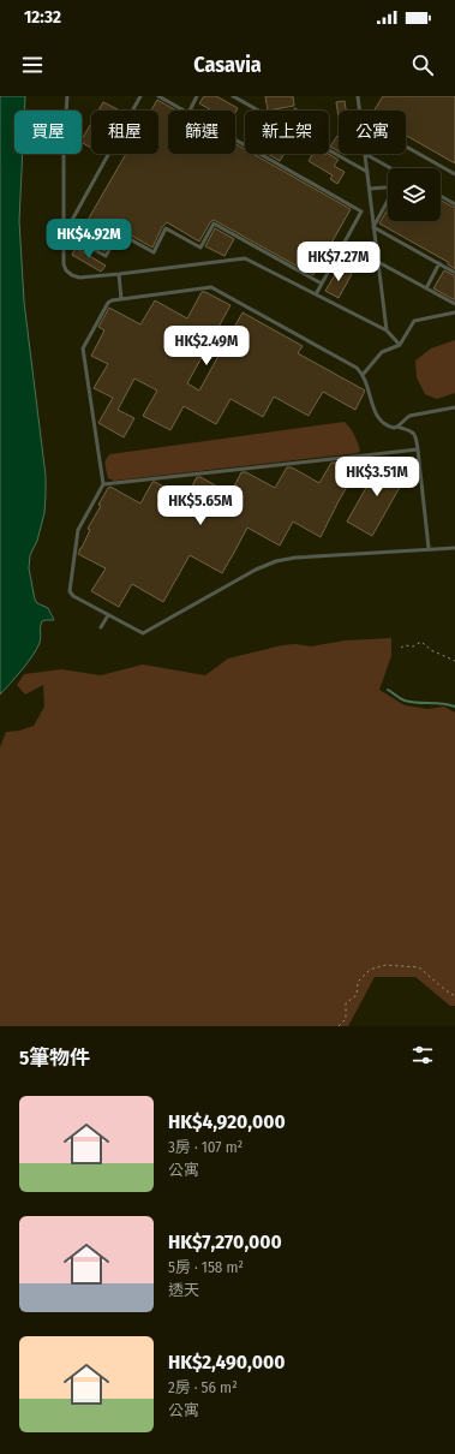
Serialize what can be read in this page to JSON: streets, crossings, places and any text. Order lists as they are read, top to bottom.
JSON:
{
  "page": {
    "status": "12:32",
    "header": "Casavia",
    "chip": [
      "買屋",
      "租屋",
      "篩選",
      "新上架",
      "公寓"
    ],
    "price": [
      "HK$4.92M",
      "HK$7.27M",
      "HK$2.49M",
      "HK$3.51M",
      "HK$5.65M"
    ],
    "heading": "5筆物件",
    "list": [
      {
        "name": "HK$4,920,000",
        "note": "3房 · 107 m² · 公寓"
      },
      {
        "name": "HK$7,270,000",
        "note": "5房 · 158 m² · 透天"
      },
      {
        "name": "HK$2,490,000",
        "note": "2房 · 56 m² · 公寓"
      }
    ]
  }
}
